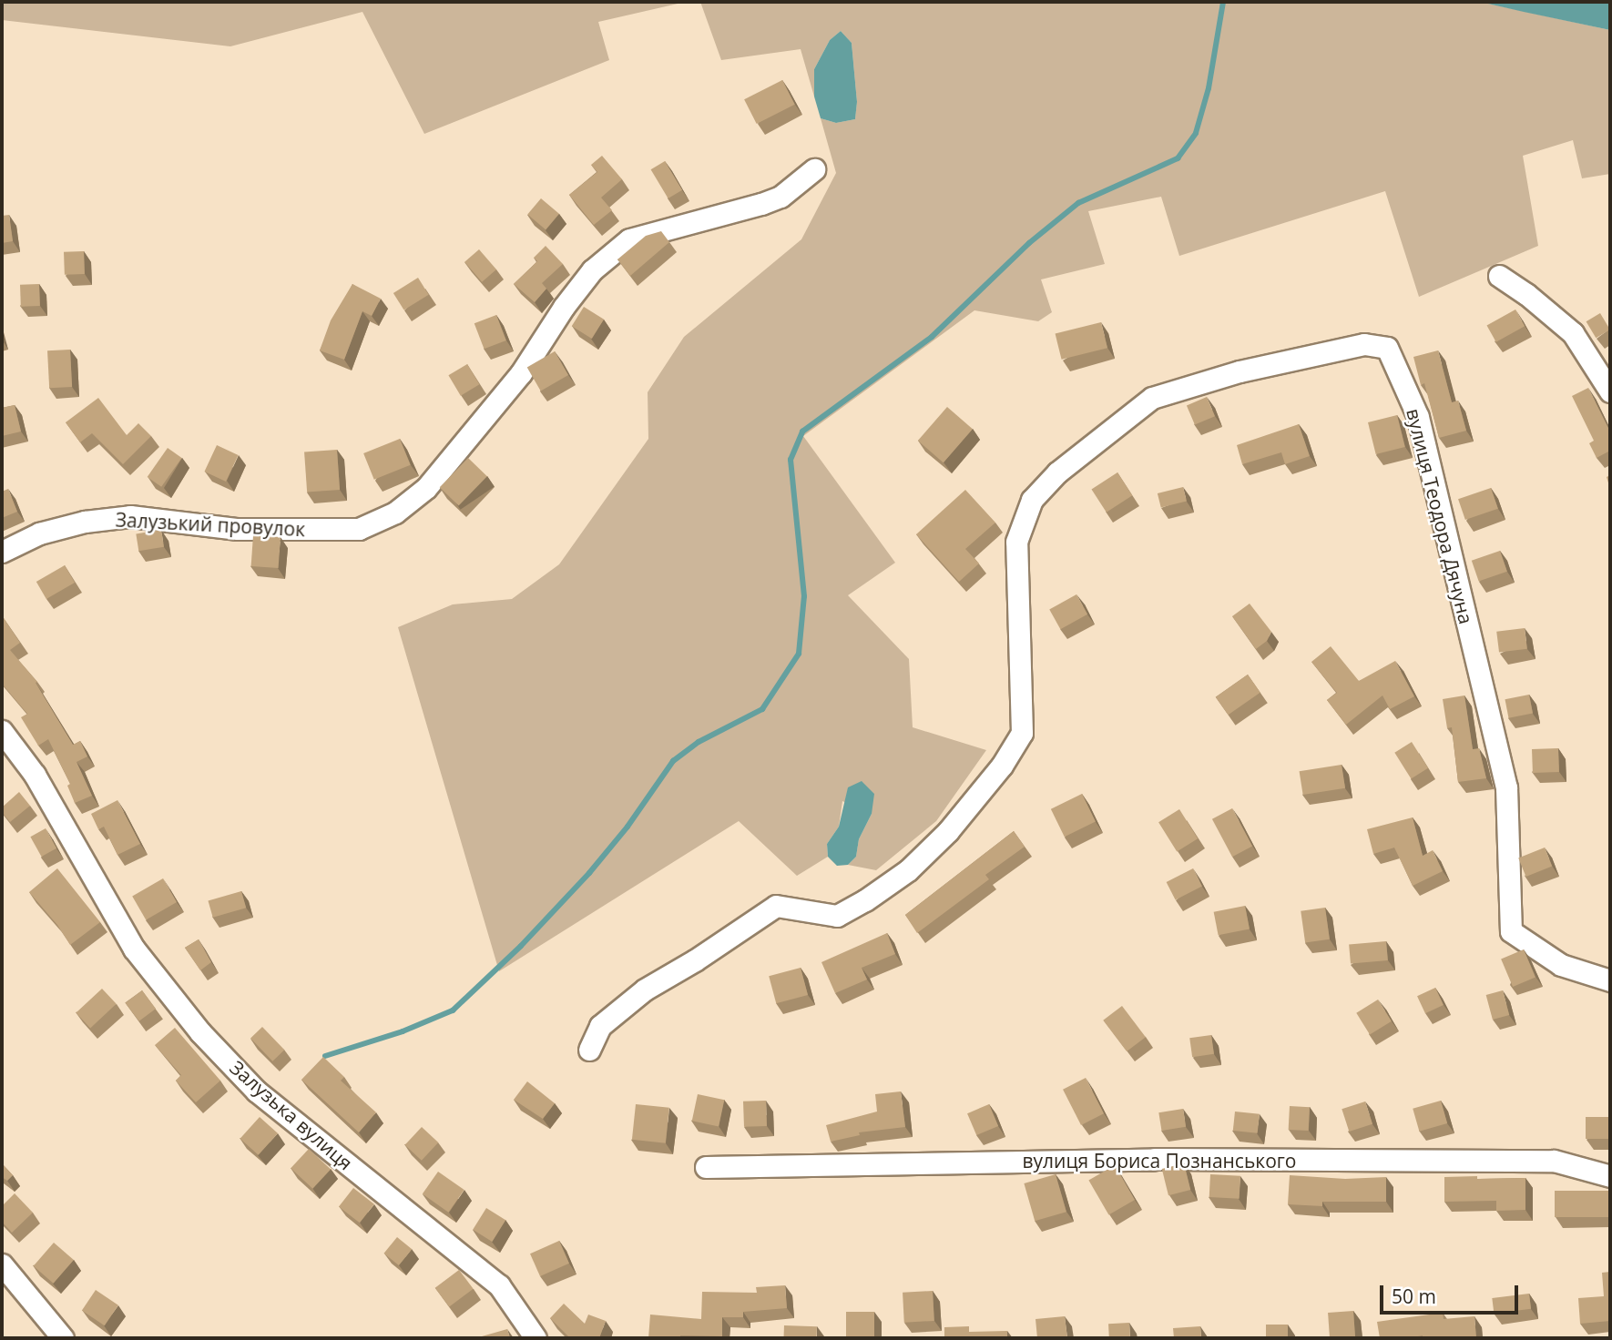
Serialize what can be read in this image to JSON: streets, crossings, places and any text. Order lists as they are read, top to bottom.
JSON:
{
  "streets": {
    "street": [
      "вулиця Теодора Дячуна",
      "Залузький провулок",
      "Залузька вулиця",
      "вулиця Бориса Познанського"
    ]
  },
  "scale_bar": "50 m"
}
